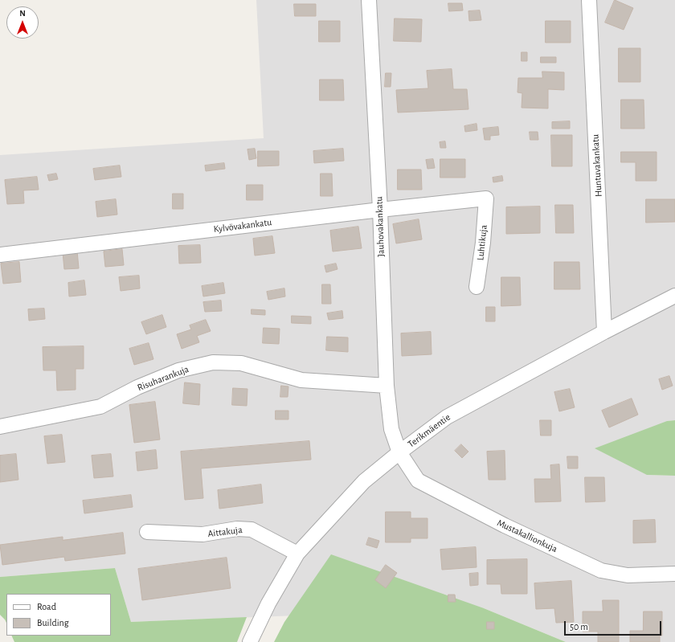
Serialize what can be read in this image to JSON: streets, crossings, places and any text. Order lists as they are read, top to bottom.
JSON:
{
  "streets": {
    "street": [
      "Huntuvakankatu",
      "Kylvövakankatu",
      "Jauhovakankatu",
      "Luhtikuja",
      "Risuharankuja",
      "Terikmäentie",
      "Aittakuja",
      "Mustakallionkuja"
    ]
  },
  "crossings": [
    ["Huntuvakankatu", "Terikmäentie"],
    ["Kylvövakankatu", "Jauhovakankatu"],
    ["Kylvövakankatu", "Luhtikuja"],
    ["Jauhovakankatu", "Risuharankuja"],
    ["Jauhovakankatu", "Terikmäentie"],
    ["Jauhovakankatu", "Mustakallionkuja"],
    ["Terikmäentie", "Aittakuja"],
    ["Terikmäentie", "Mustakallionkuja"]
  ],
  "legend": ["Road", "Building"],
  "scale_bar": "50 m",
  "north": "top"
}
